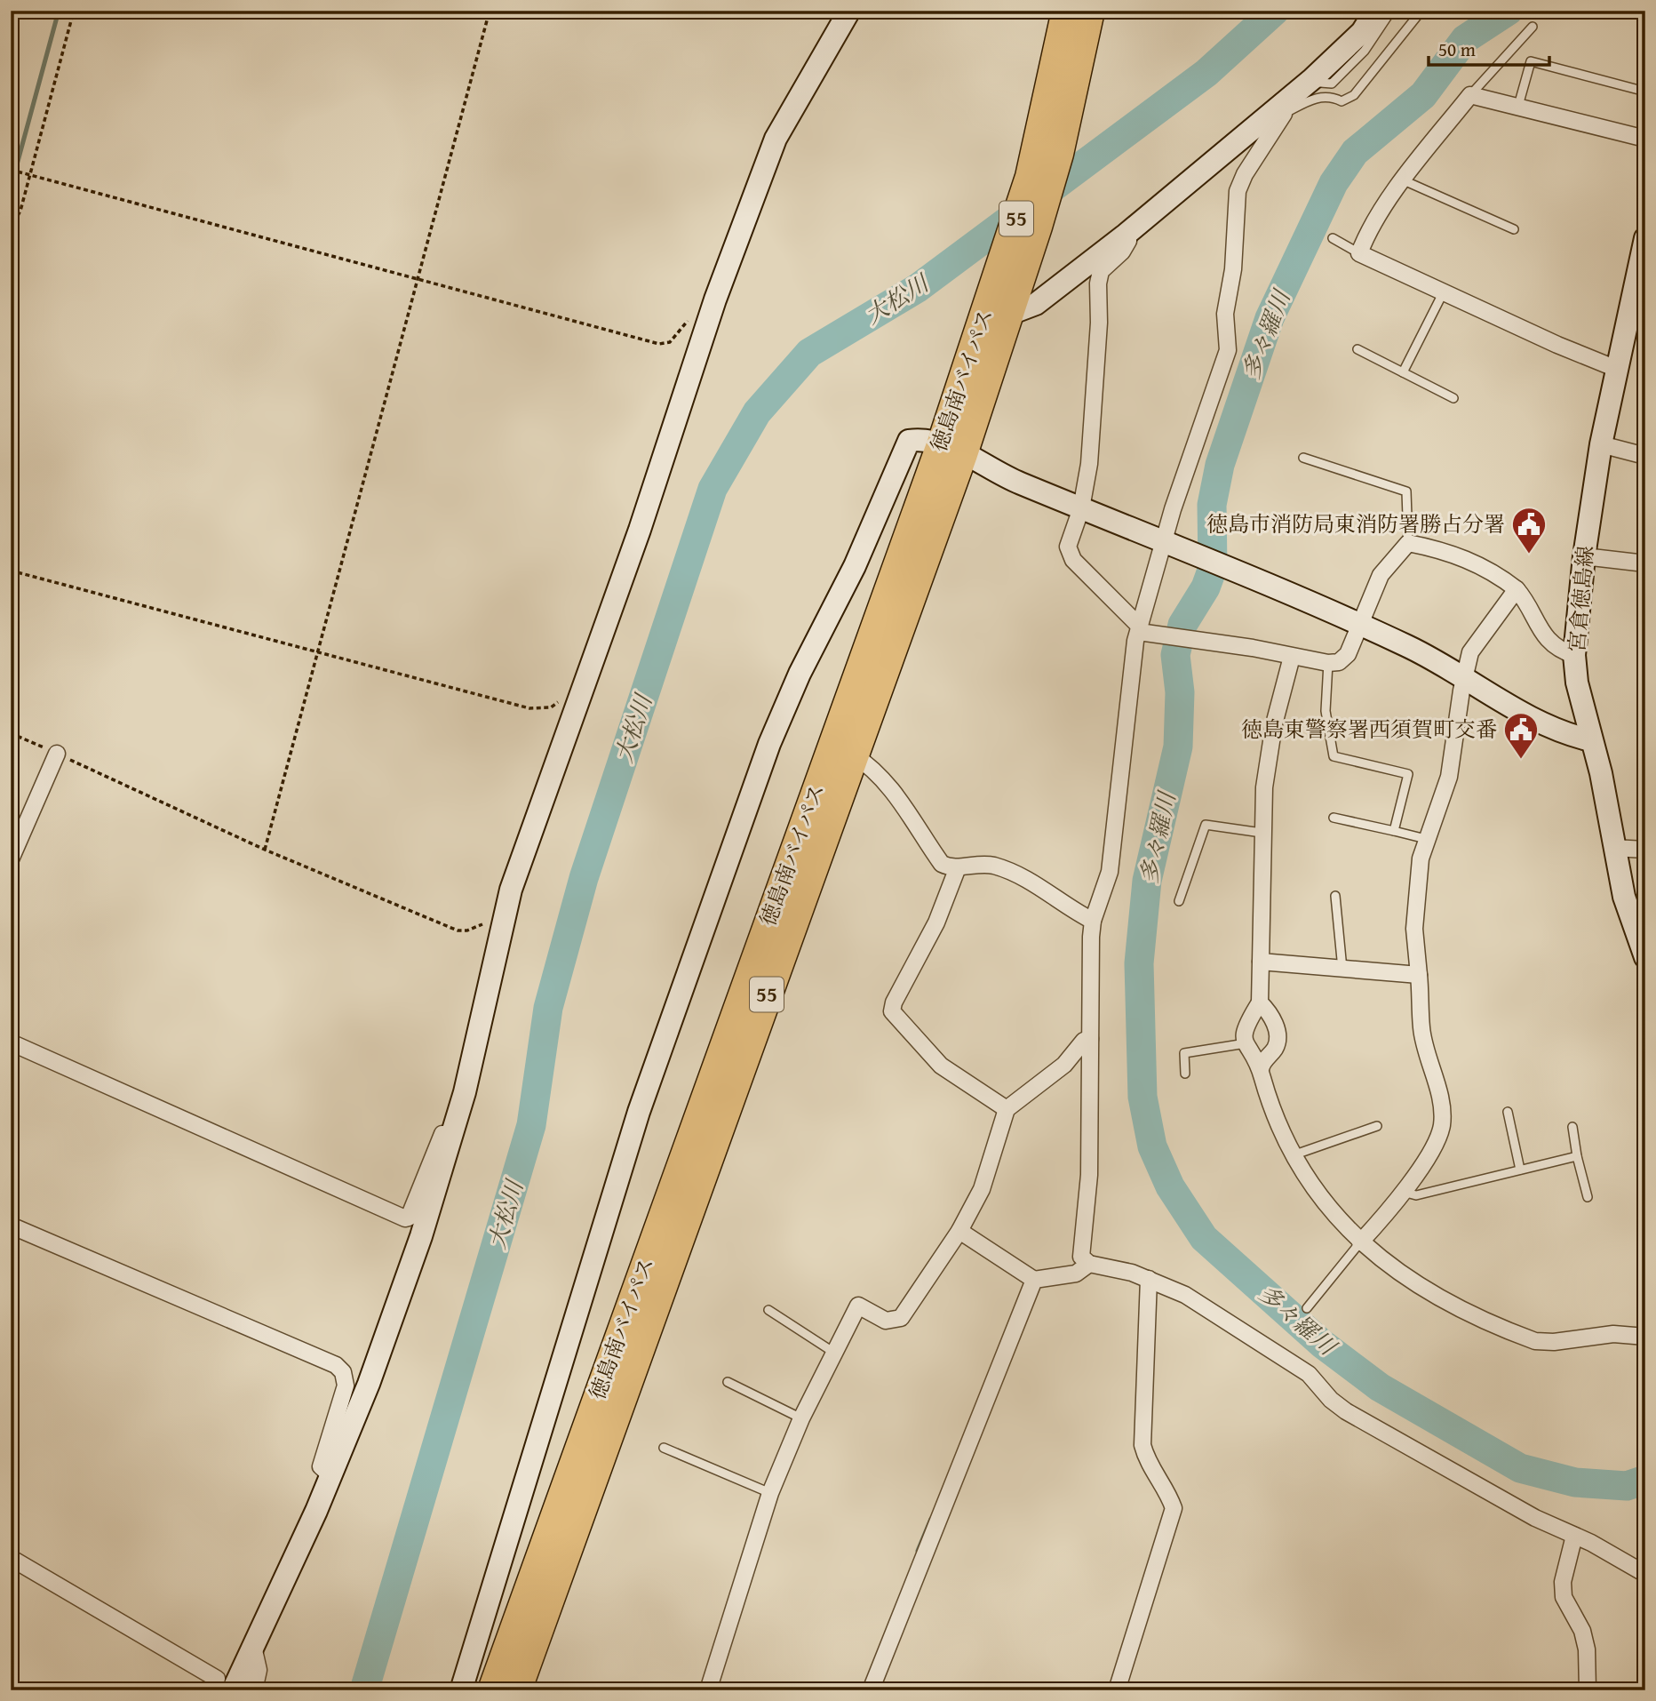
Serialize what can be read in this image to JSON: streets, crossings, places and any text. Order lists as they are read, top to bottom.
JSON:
{
  "streets": {
    "highway": ["55", "徳島南バイパス"],
    "street": ["宮倉徳島線"]
  },
  "water": ["大松川", "多々羅川"],
  "places": {
    "public building": ["徳島市消防局東消防署勝占分署", "徳島東警察署西須賀町交番"]
  },
  "scale_bar": "50 m"
}
